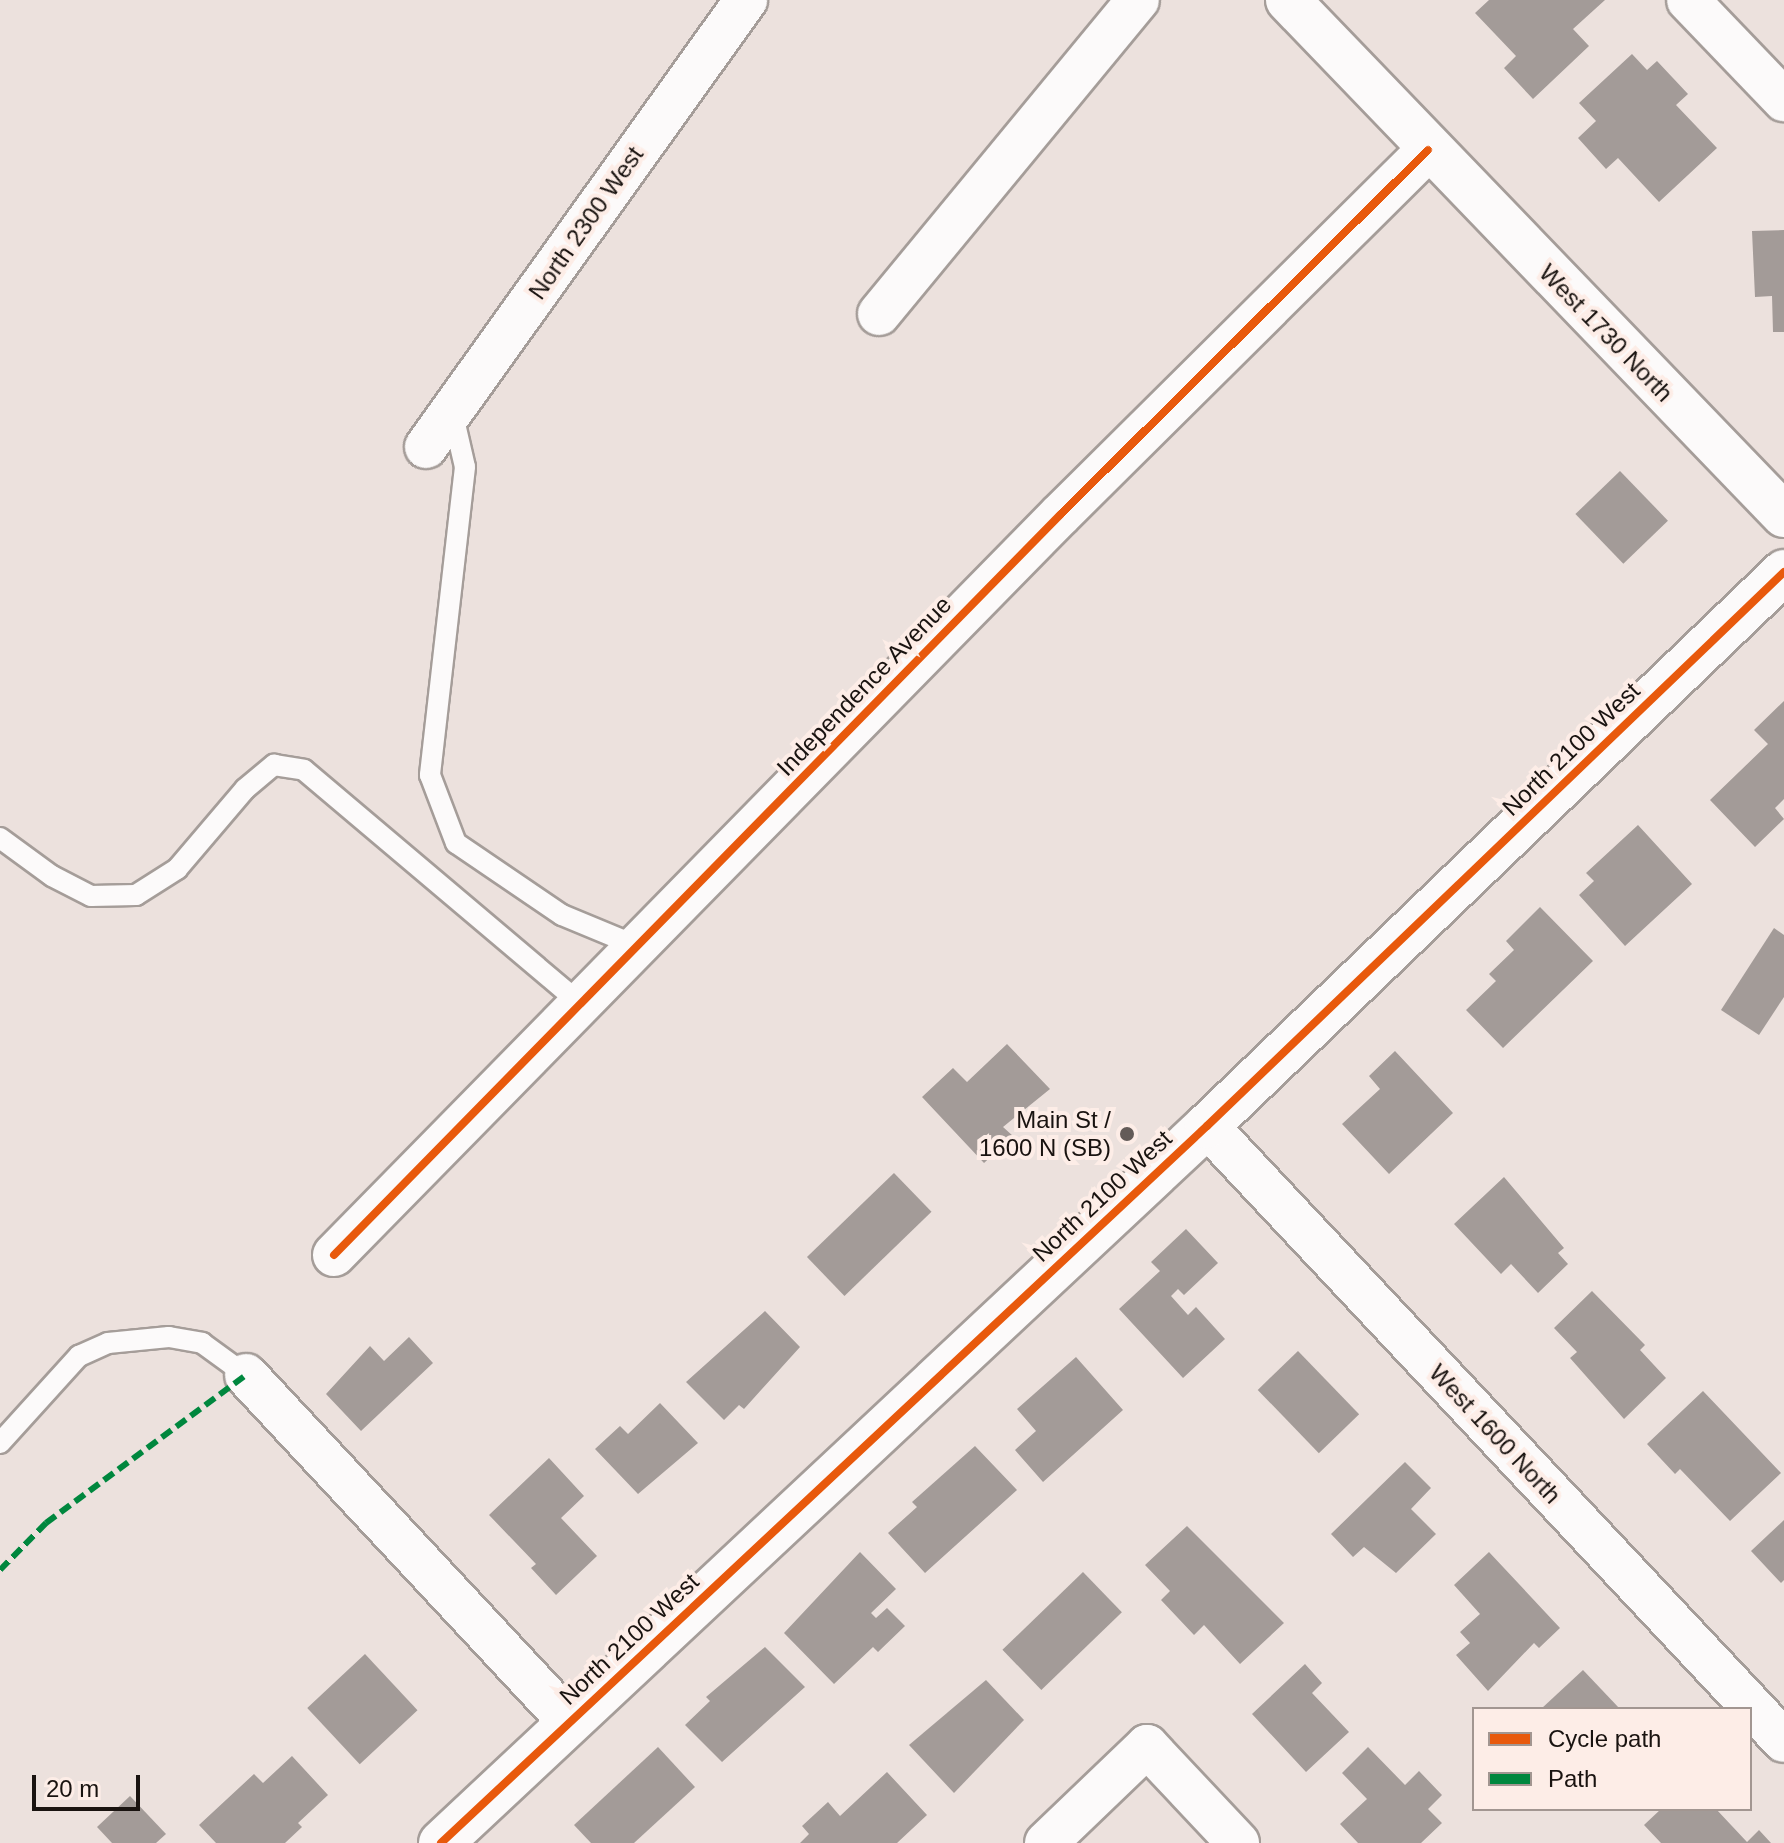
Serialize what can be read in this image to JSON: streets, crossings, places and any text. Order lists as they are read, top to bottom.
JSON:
{
  "streets": {
    "street": [
      "North 2300 West",
      "West 1730 North",
      "Independence Avenue",
      "North 2100 West",
      "West 1600 North"
    ]
  },
  "crossings": [
    ["West 1730 North", "Independence Avenue"],
    ["North 2100 West", "West 1600 North"]
  ],
  "places": ["Main St / 1600 N (SB)"],
  "legend": ["Cycle path", "Path"],
  "scale_bar": "20 m"
}
